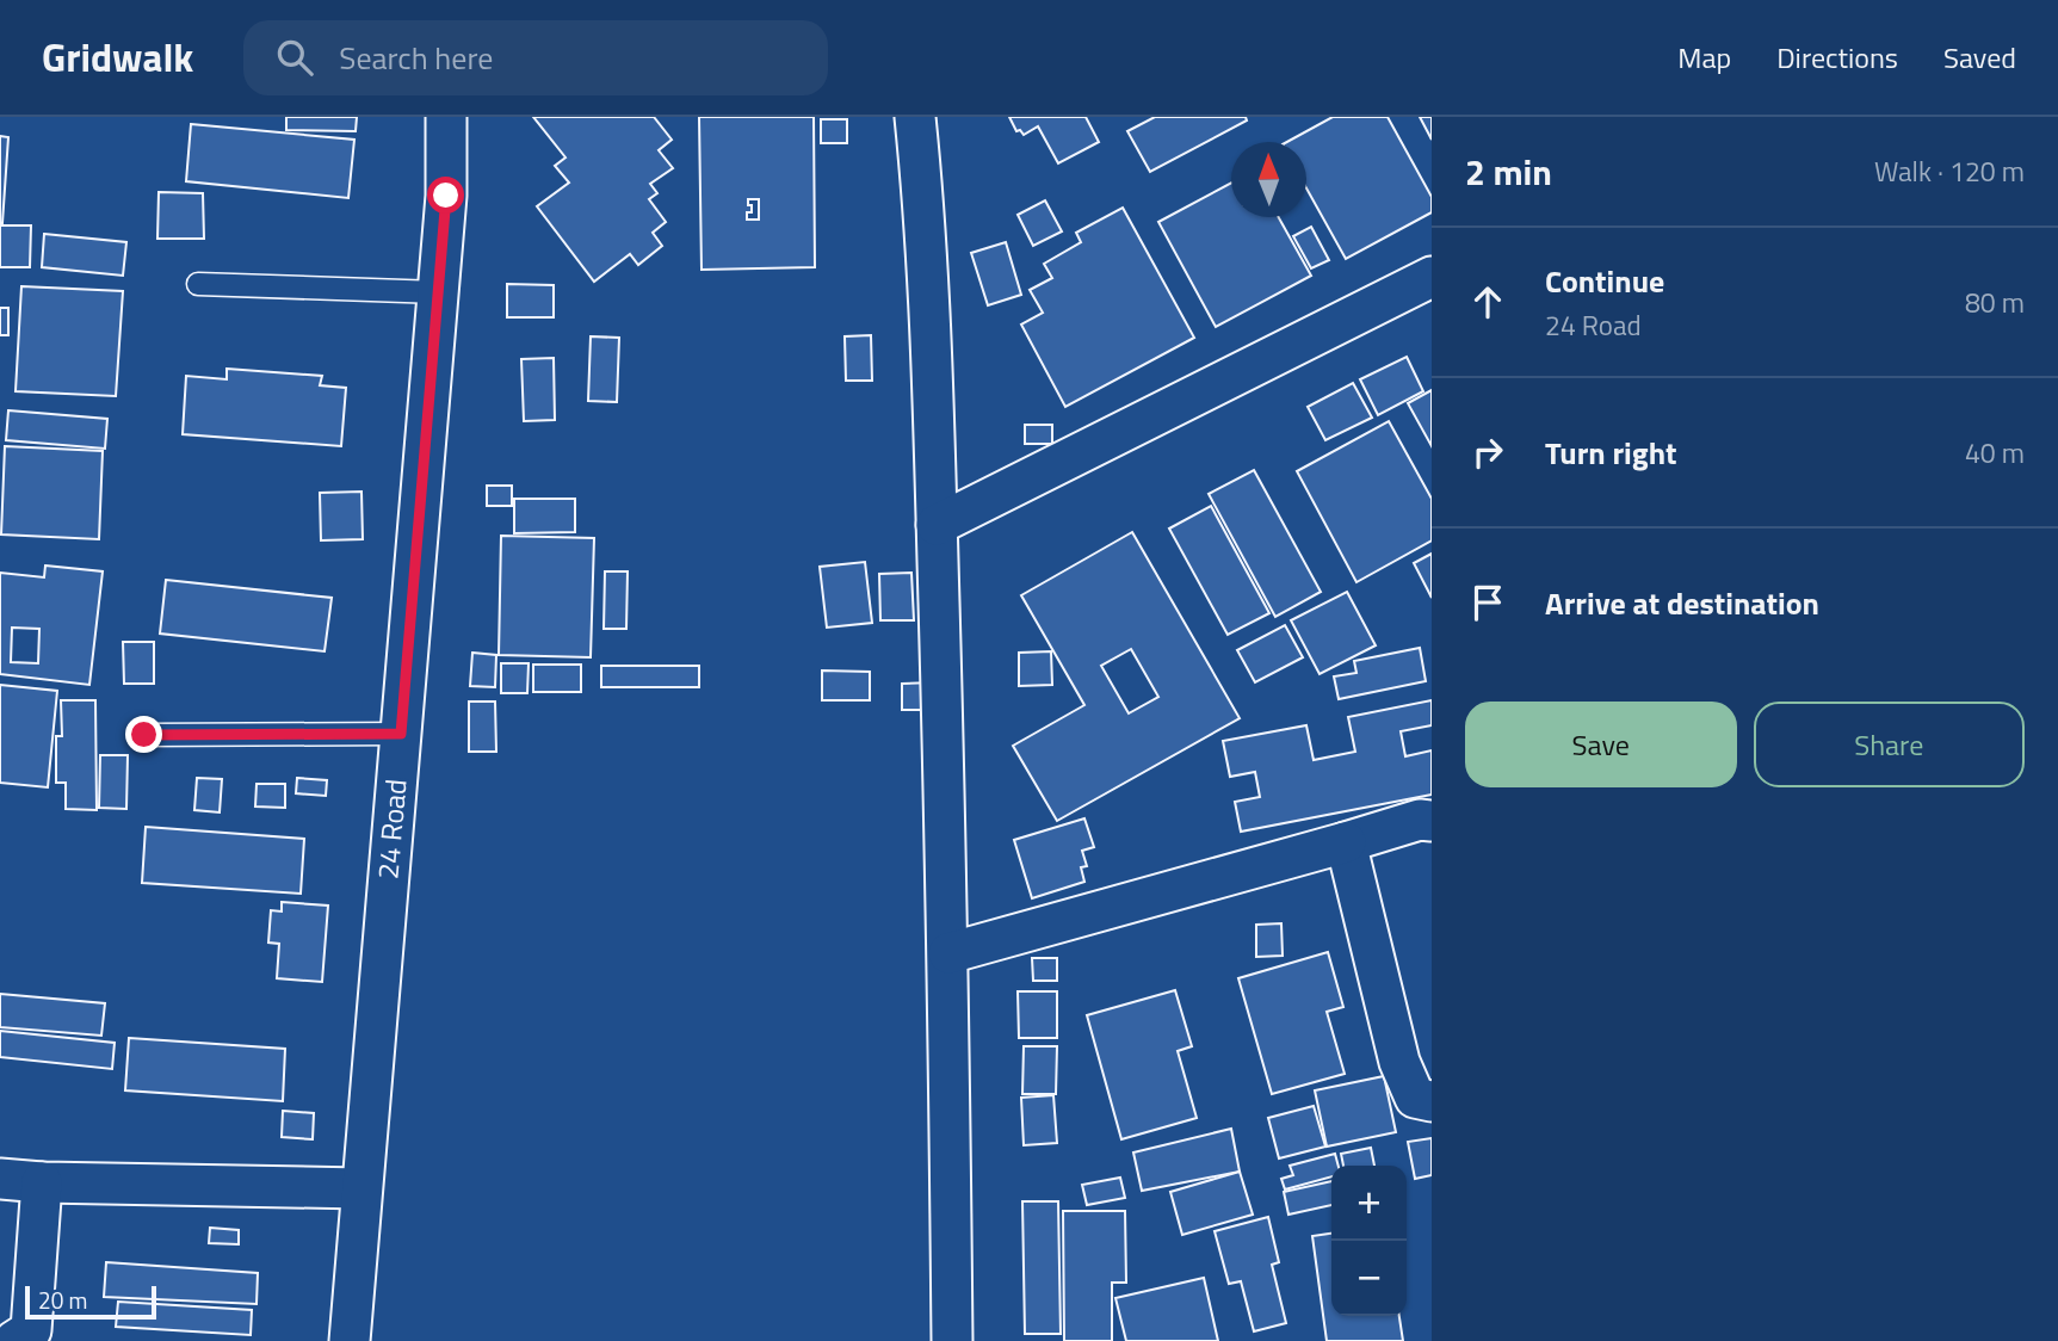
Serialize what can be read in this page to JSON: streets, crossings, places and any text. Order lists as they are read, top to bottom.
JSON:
{
  "streets": {
    "street": ["24 Road"]
  },
  "scale_bar": "20 m",
  "north": "top",
  "page": {
    "header": "Gridwalk",
    "search": "Search here",
    "nav": ["Map", "Directions", "Saved"],
    "heading": ["2 min", "Walk · 120 m"],
    "list": [
      ["Continue", "24 Road", "80 m"],
      ["Turn right", "40 m"],
      "Arrive at destination"
    ],
    "buttons": ["Save", "Share"],
    "map_buttons": ["+", "−"],
    "scale": "20 m"
  }
}
